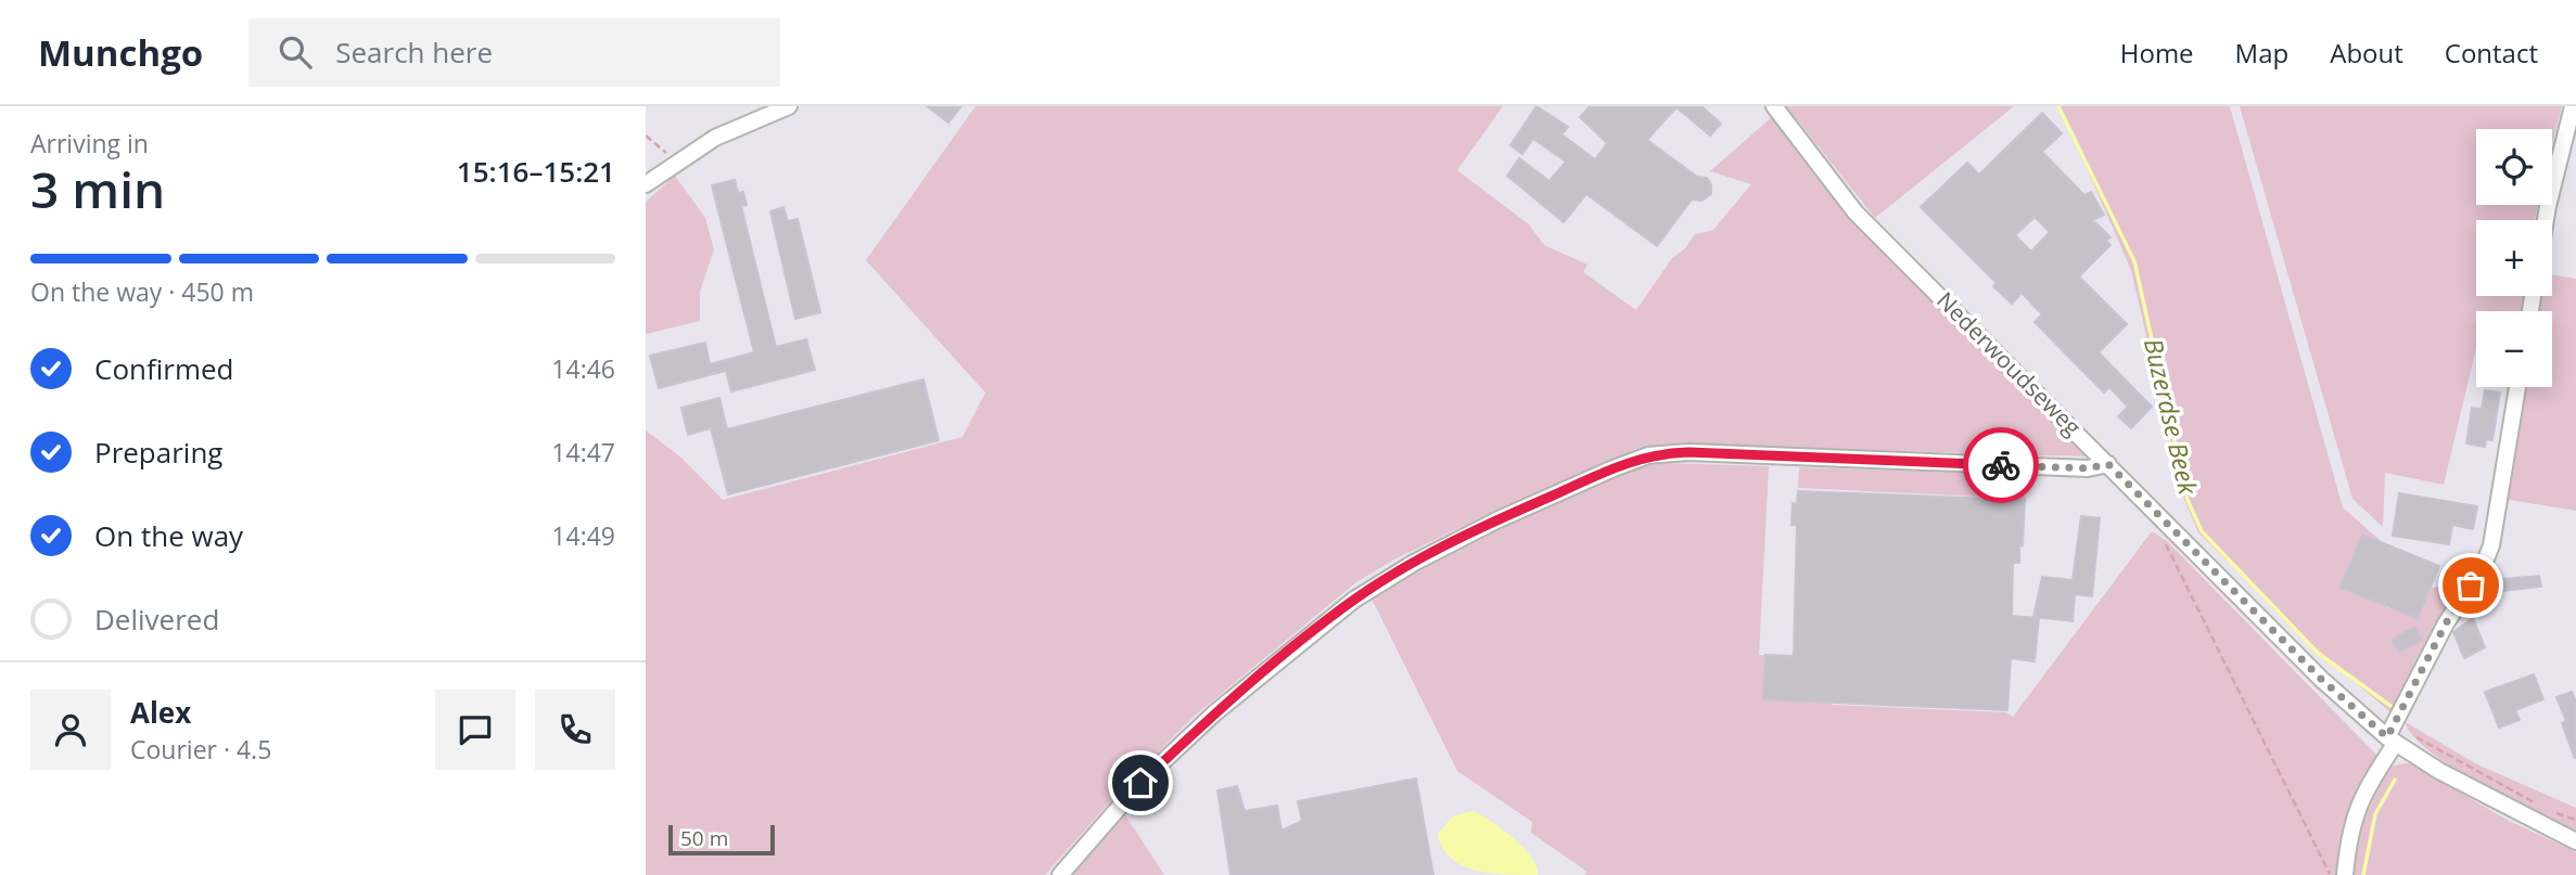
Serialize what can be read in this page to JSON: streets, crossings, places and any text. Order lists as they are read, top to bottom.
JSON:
{
  "streets": {
    "street": ["Nederwoudseweg"]
  },
  "water": ["Buzerdse Beek"],
  "scale_bar": "50 m",
  "page": {
    "header": "Munchgo",
    "search": "Search here",
    "nav": [
      "Home",
      "Map",
      "About",
      "Contact"
    ],
    "heading": ["3 min", "Arriving in", "15:16–15:21"],
    "panel": ["Alex", "Courier · 4.5"],
    "map_buttons": ["+", "−"],
    "bar": "On the way · 450 m",
    "list": [
      ["Confirmed", "14:46"],
      ["Preparing", "14:47"],
      ["On the way", "14:49"],
      "Delivered"
    ],
    "scale": "50 m"
  }
}
